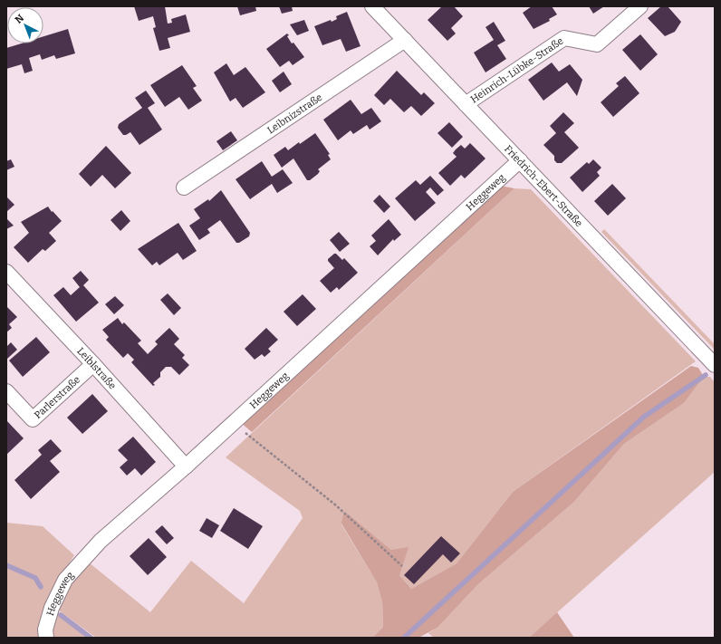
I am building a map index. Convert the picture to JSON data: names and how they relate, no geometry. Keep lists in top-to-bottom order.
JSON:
{
  "streets": {
    "street": [
      "Heinrich-Lübke-Straße",
      "Leibnizstraße",
      "Friedrich-Ebert-Straße",
      "Heggeweg",
      "Leiblstraße",
      "Parlerstraße"
    ]
  },
  "crossings": [
    ["Heinrich-Lübke-Straße", "Friedrich-Ebert-Straße"],
    ["Leibnizstraße", "Friedrich-Ebert-Straße"],
    ["Friedrich-Ebert-Straße", "Heggeweg"],
    ["Heggeweg", "Leiblstraße"],
    ["Leiblstraße", "Parlerstraße"]
  ],
  "north": "top left"
}
